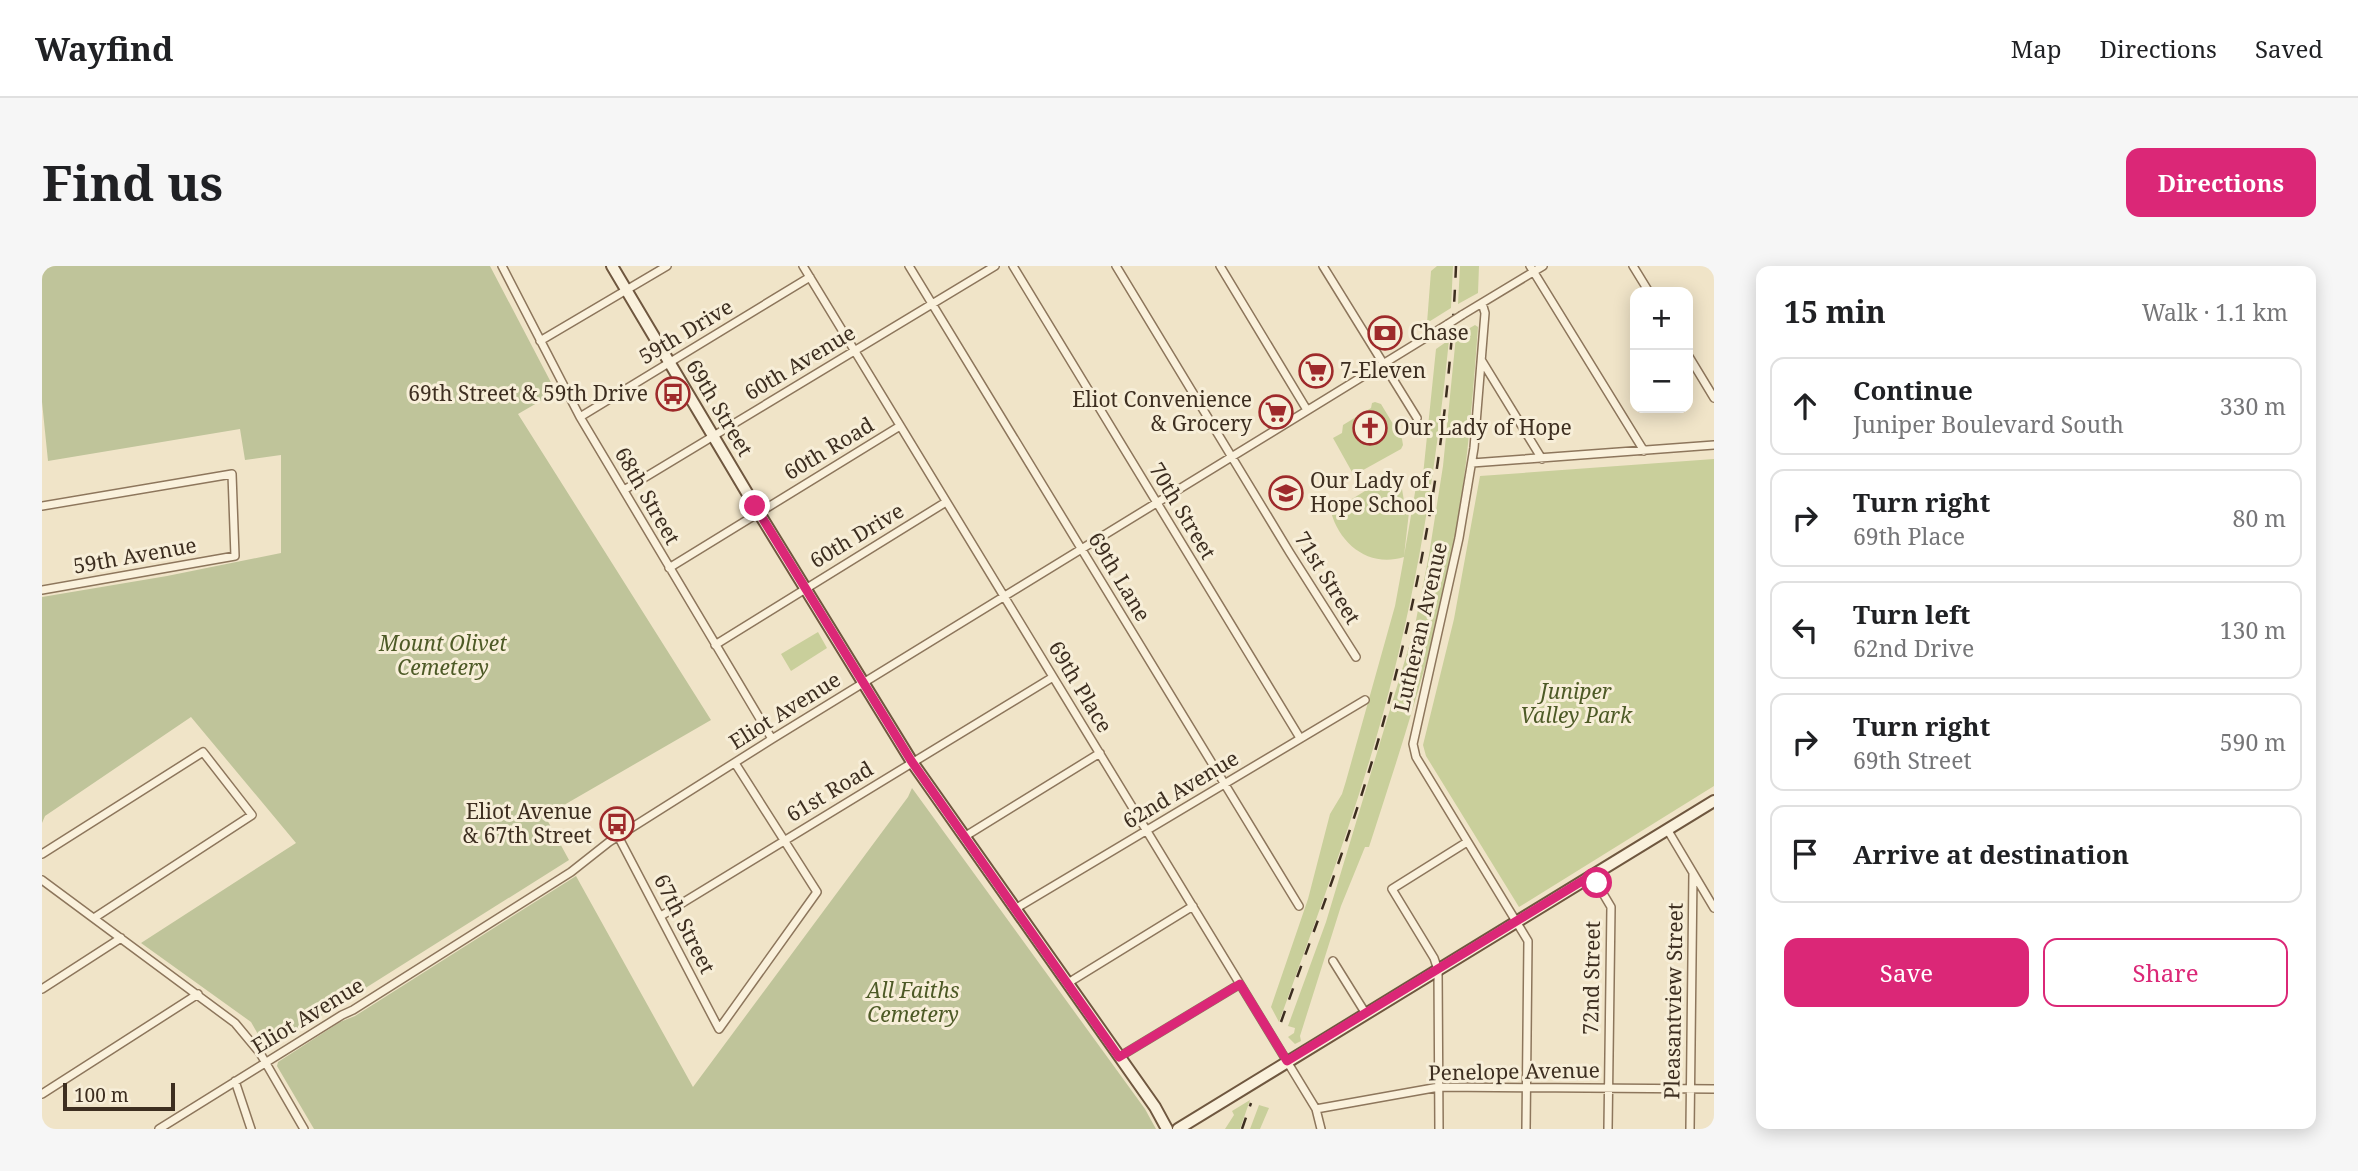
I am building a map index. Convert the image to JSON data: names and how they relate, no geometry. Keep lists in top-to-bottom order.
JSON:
{
  "streets": {
    "main road": ["69th Street"],
    "street": [
      "59th Drive",
      "60th Avenue",
      "60th Road",
      "68th Street",
      "70th Street",
      "60th Drive",
      "59th Avenue",
      "69th Lane",
      "71st Street",
      "Lutheran Avenue",
      "69th Place",
      "Eliot Avenue",
      "62nd Avenue",
      "61st Road",
      "67th Street",
      "72nd Street",
      "Pleasantview Street",
      "Penelope Avenue"
    ]
  },
  "crossings": [
    ["59th Drive", "69th Street"],
    ["59th Drive", "68th Street"],
    ["59th Drive", "69th Place"],
    ["60th Avenue", "69th Street"],
    ["60th Avenue", "68th Street"],
    ["60th Avenue", "69th Lane"],
    ["60th Avenue", "69th Place"],
    ["69th Street", "60th Road"],
    ["69th Street", "60th Drive"],
    ["69th Street", "Eliot Avenue"],
    ["69th Street", "62nd Avenue"],
    ["69th Street", "61st Road"],
    ["60th Road", "68th Street"],
    ["60th Road", "69th Place"],
    ["68th Street", "60th Drive"],
    ["68th Street", "Eliot Avenue"],
    ["70th Street", "Eliot Avenue"],
    ["70th Street", "62nd Avenue"],
    ["60th Drive", "69th Place"],
    ["69th Lane", "Eliot Avenue"],
    ["69th Lane", "62nd Avenue"],
    ["71st Street", "Eliot Avenue"],
    ["Lutheran Avenue", "Eliot Avenue"],
    ["69th Place", "Eliot Avenue"],
    ["69th Place", "62nd Avenue"],
    ["69th Place", "61st Road"],
    ["69th Place", "Penelope Avenue"],
    ["Eliot Avenue", "67th Street"],
    ["61st Road", "67th Street"],
    ["72nd Street", "Penelope Avenue"],
    ["Pleasantview Street", "Penelope Avenue"]
  ],
  "parks": ["Mount Olivet Cemetery", "Juniper Valley Park", "All Faiths Cemetery"],
  "places": {
    "bank": ["Chase"],
    "supermarket": ["7-Eleven", "Eliot Convenience & Grocery"],
    "bus stop": ["69th Street & 59th Drive", "Eliot Avenue & 67th Street"],
    "church": ["Our Lady of Hope"],
    "school or university": ["Our Lady of Hope School"]
  },
  "scale_bar": "100 m",
  "page": {
    "header": "Wayfind",
    "nav": ["Map", "Directions", "Saved"],
    "buttons": [
      "Directions",
      ["Save", "Share"]
    ],
    "title": "Find us",
    "heading": ["15 min", "Walk · 1.1 km"],
    "map_buttons": ["+", "−"],
    "list": [
      ["Continue", "Juniper Boulevard South", "330 m"],
      ["Turn right", "69th Place", "80 m"],
      ["Turn left", "62nd Drive", "130 m"],
      ["Turn right", "69th Street", "590 m"],
      "Arrive at destination"
    ],
    "scale": "100 m"
  }
}
